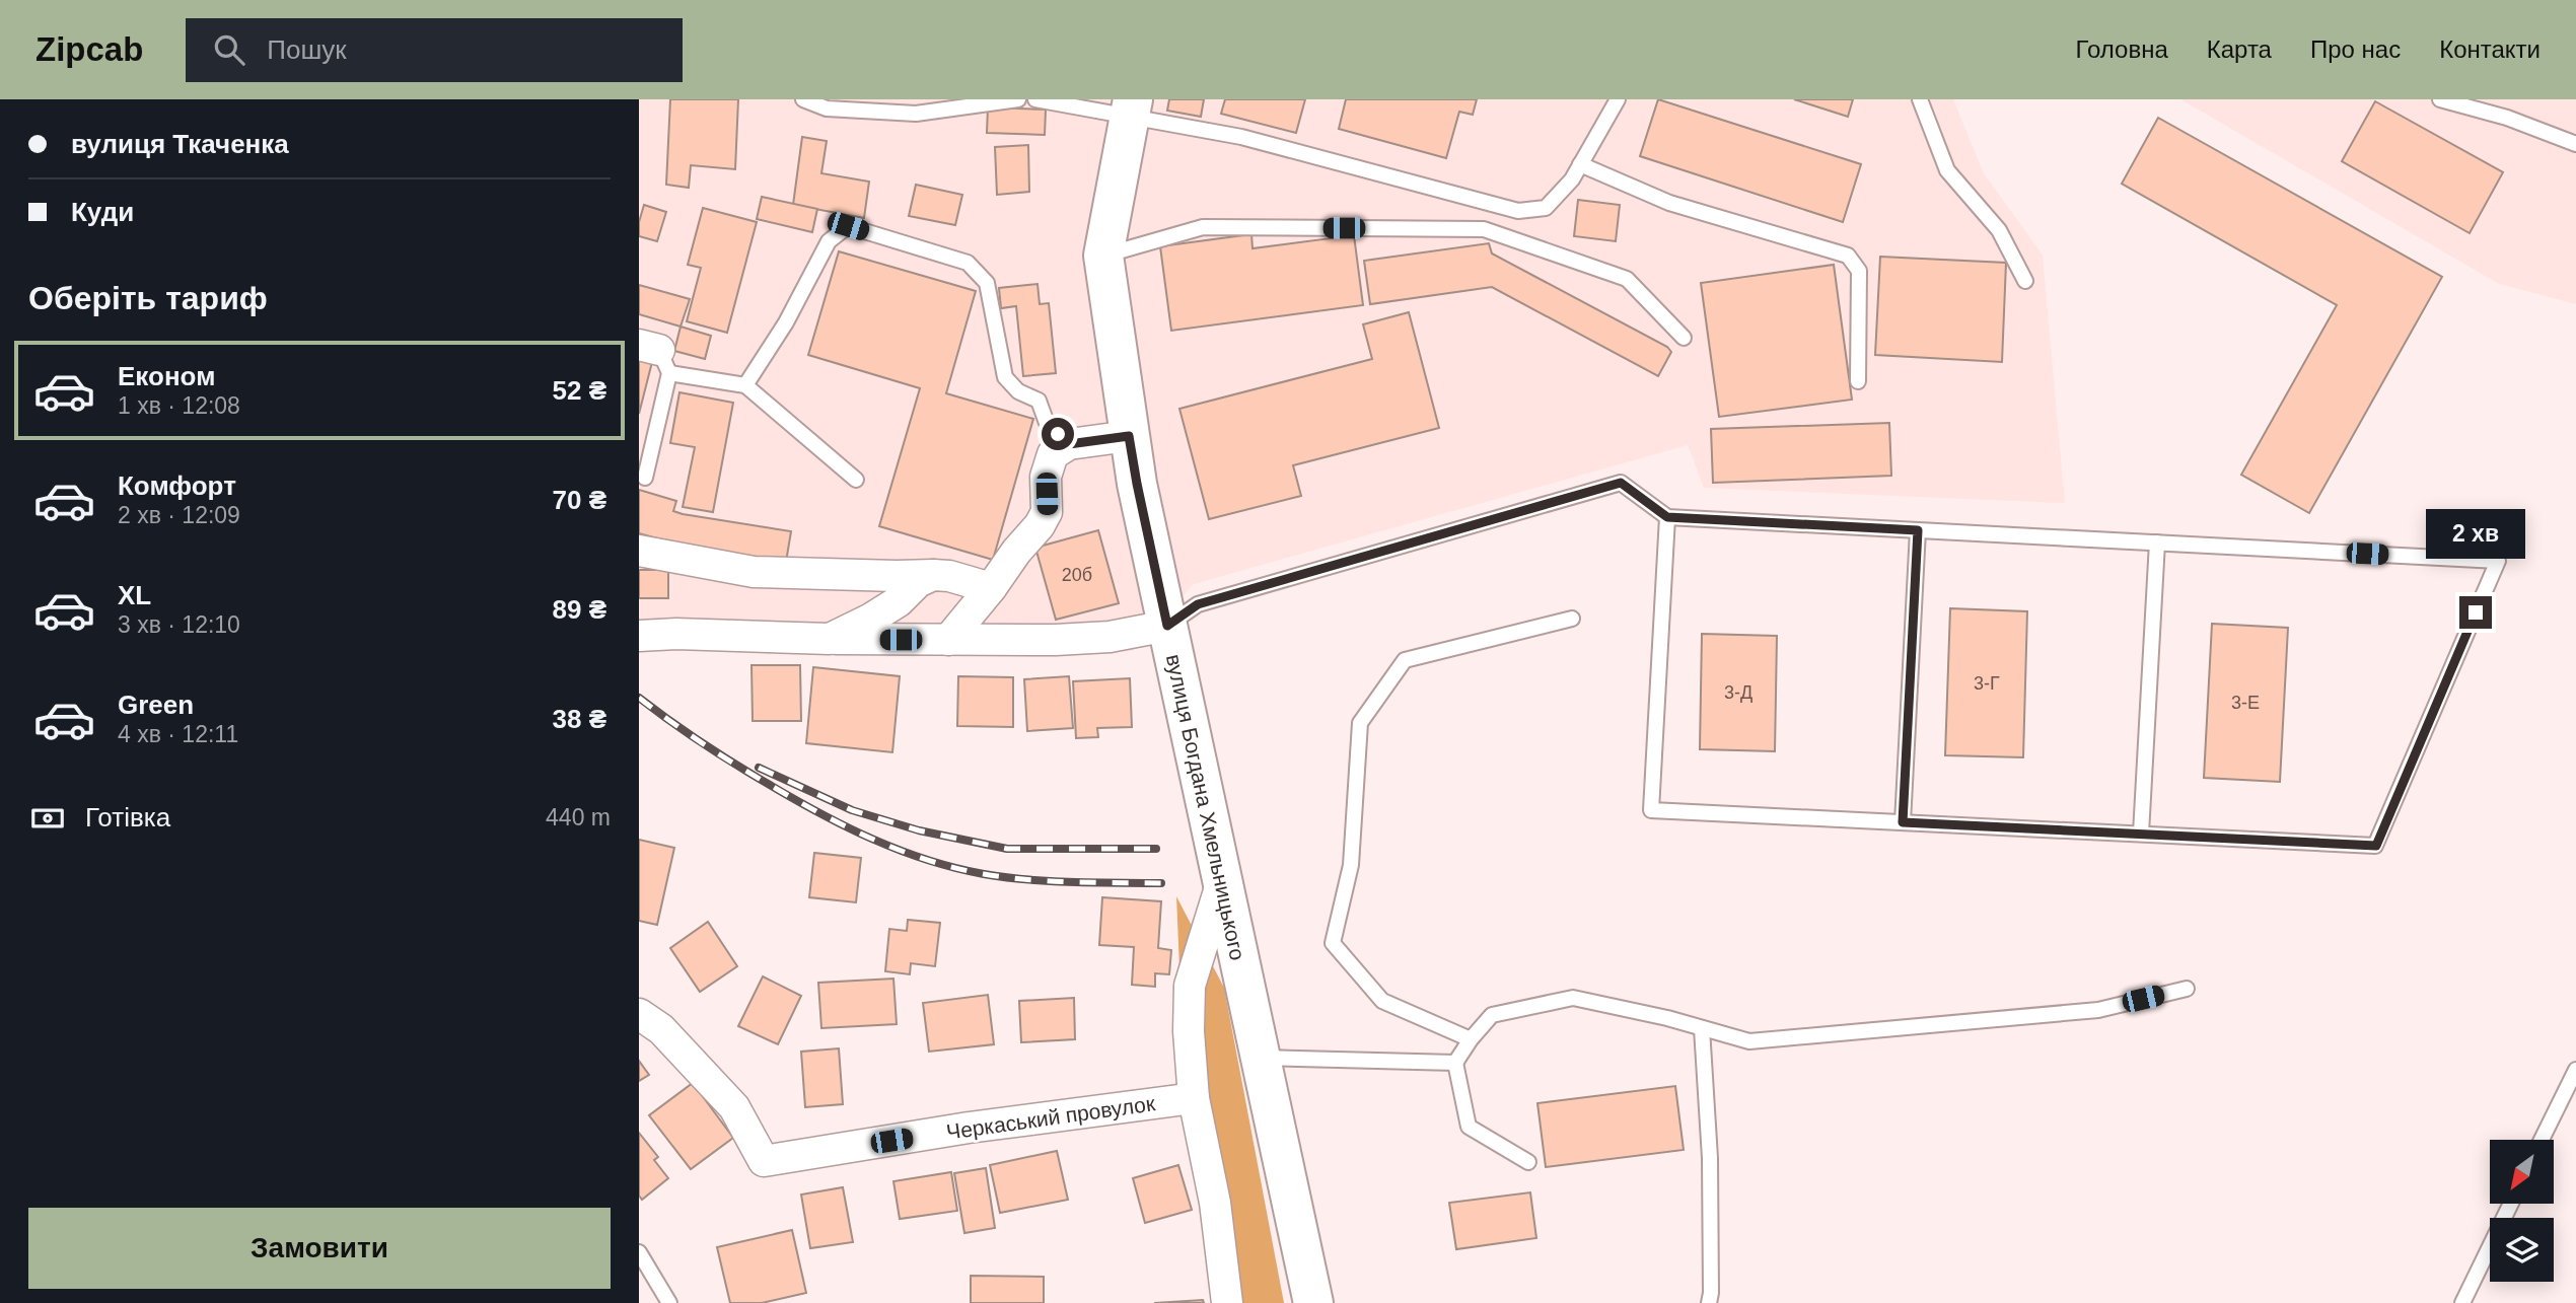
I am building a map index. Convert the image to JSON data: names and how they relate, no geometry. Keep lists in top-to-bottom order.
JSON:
{
  "streets": {
    "main road": ["вулиця Богдана Хмельницького"],
    "street": ["Черкаський провулок"]
  },
  "house_numbers": [
    "20б",
    "3-Г",
    "3-Д",
    "3-Е"
  ],
  "north": "bottom left",
  "page": {
    "header": "Zipcab",
    "search": "Пошук",
    "nav": [
      "Головна",
      "Карта",
      "Про нас",
      "Контакти"
    ],
    "banner": ["вулиця Ткаченка", "Куди"],
    "heading": "Оберіть тариф",
    "list": [
      {
        "name": "Економ",
        "note": "1 хв · 12:08",
        "value": "52 ₴"
      },
      {
        "name": "Комфорт",
        "note": "2 хв · 12:09",
        "value": "70 ₴"
      },
      {
        "name": "XL",
        "note": "3 хв · 12:10",
        "value": "89 ₴"
      },
      {
        "name": "Green",
        "note": "4 хв · 12:11",
        "value": "38 ₴"
      }
    ],
    "bubble": "2 хв",
    "pay": ["Готівка", "440 m"],
    "buttons": "Замовити"
  }
}
